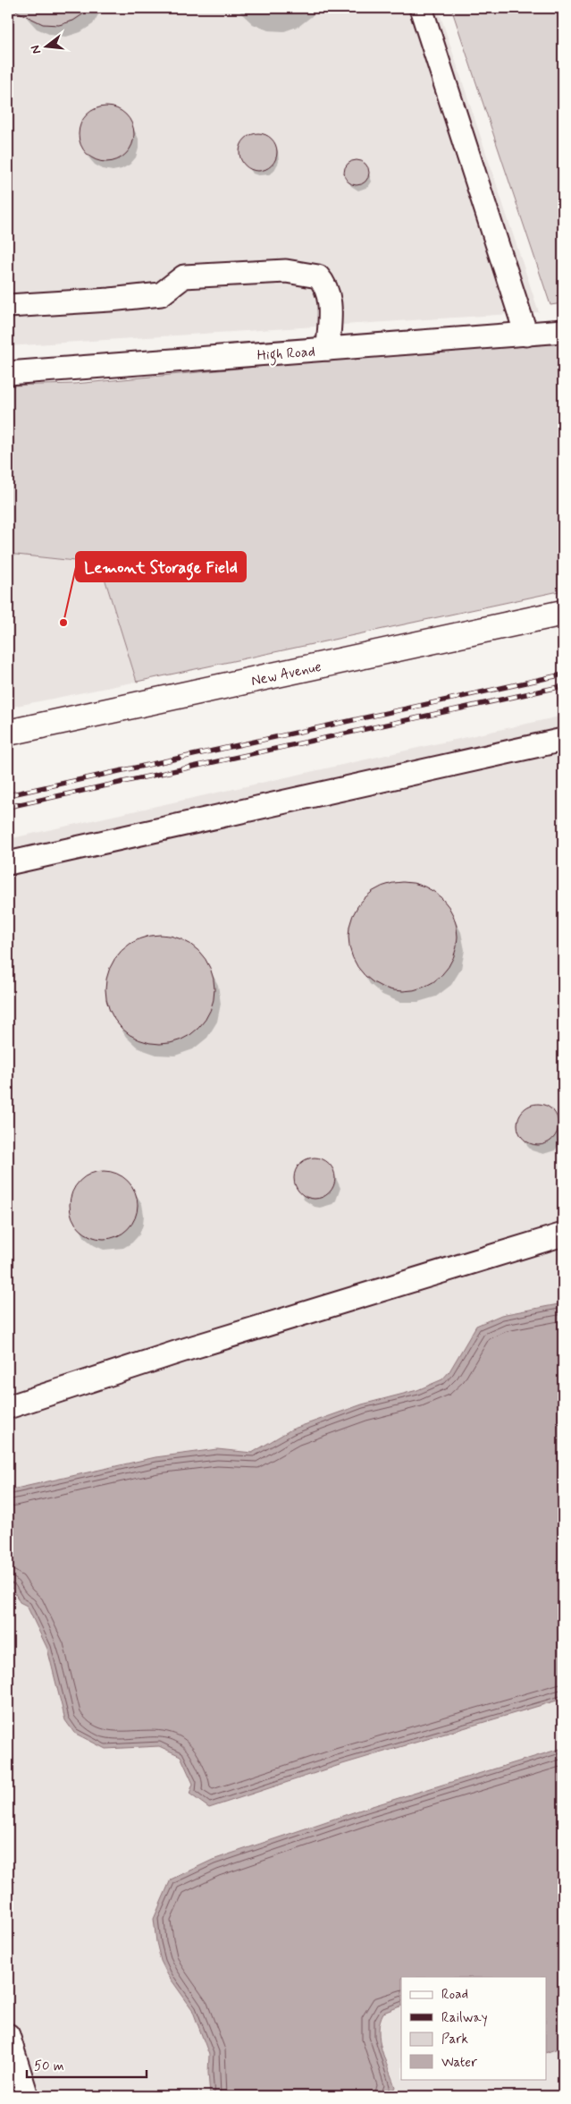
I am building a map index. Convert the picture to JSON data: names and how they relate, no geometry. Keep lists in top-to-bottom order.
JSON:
{
  "streets": {
    "main road": ["New Avenue"],
    "street": ["High Road"]
  },
  "places": ["Lemont Storage Field"],
  "legend": [
    "Road",
    "Railway",
    "Park",
    "Water"
  ],
  "scale_bar": "50 m",
  "north": "left"
}
